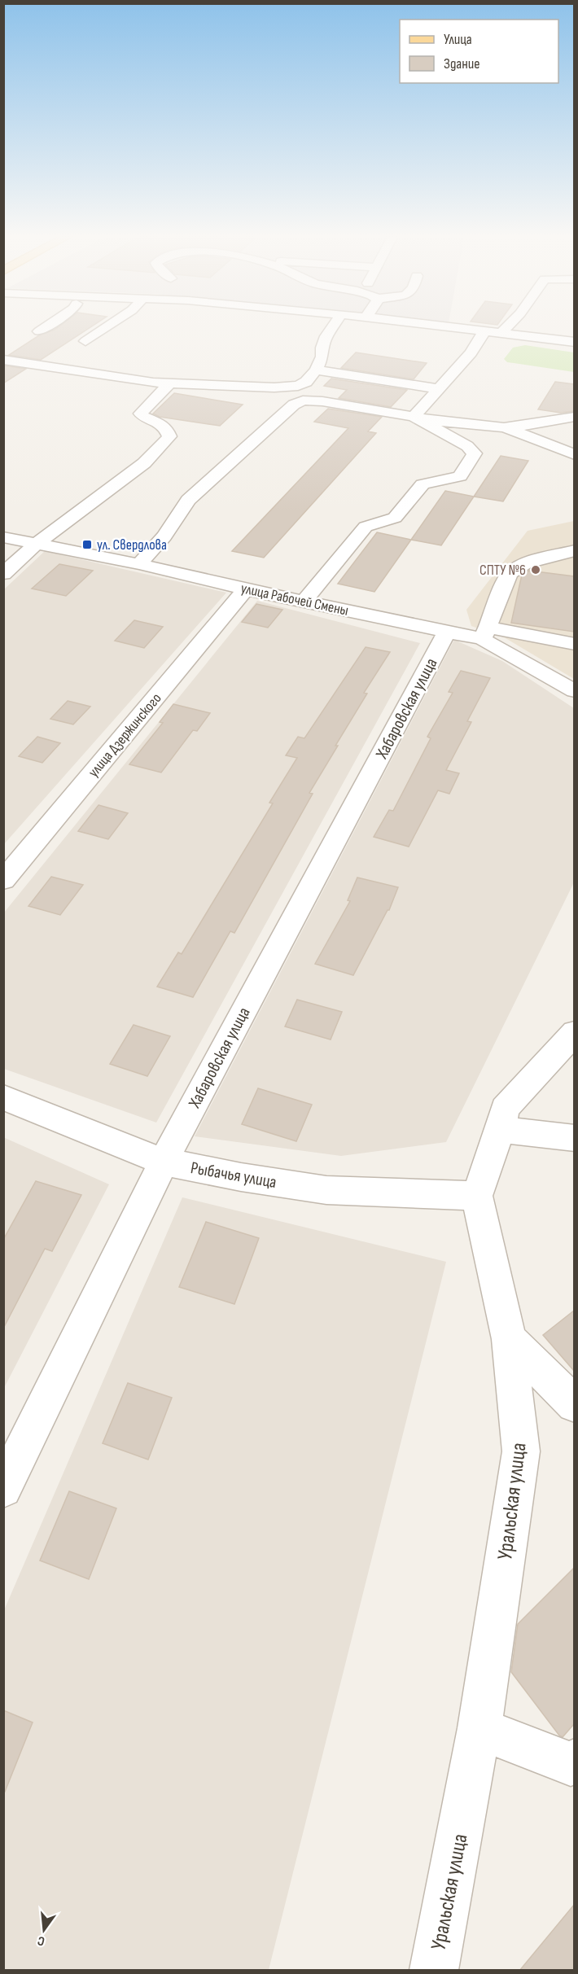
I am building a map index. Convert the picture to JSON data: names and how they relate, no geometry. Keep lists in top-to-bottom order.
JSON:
{
  "streets": {
    "street": [
      "улица Рабочей Смены",
      "Хабаровская улица",
      "улица Дзержинского",
      "Рыбачья улица",
      "Уральская улица"
    ]
  },
  "crossings": [
    ["улица Рабочей Смены", "Хабаровская улица"],
    ["улица Рабочей Смены", "улица Дзержинского"],
    ["Хабаровская улица", "Рыбачья улица"],
    ["Рыбачья улица", "Уральская улица"]
  ],
  "places": {
    "transit": ["ул. Свердлова"],
    "other": ["СПТУ №6"]
  },
  "legend": ["Улица", "Здание"],
  "north": "bottom"
}
